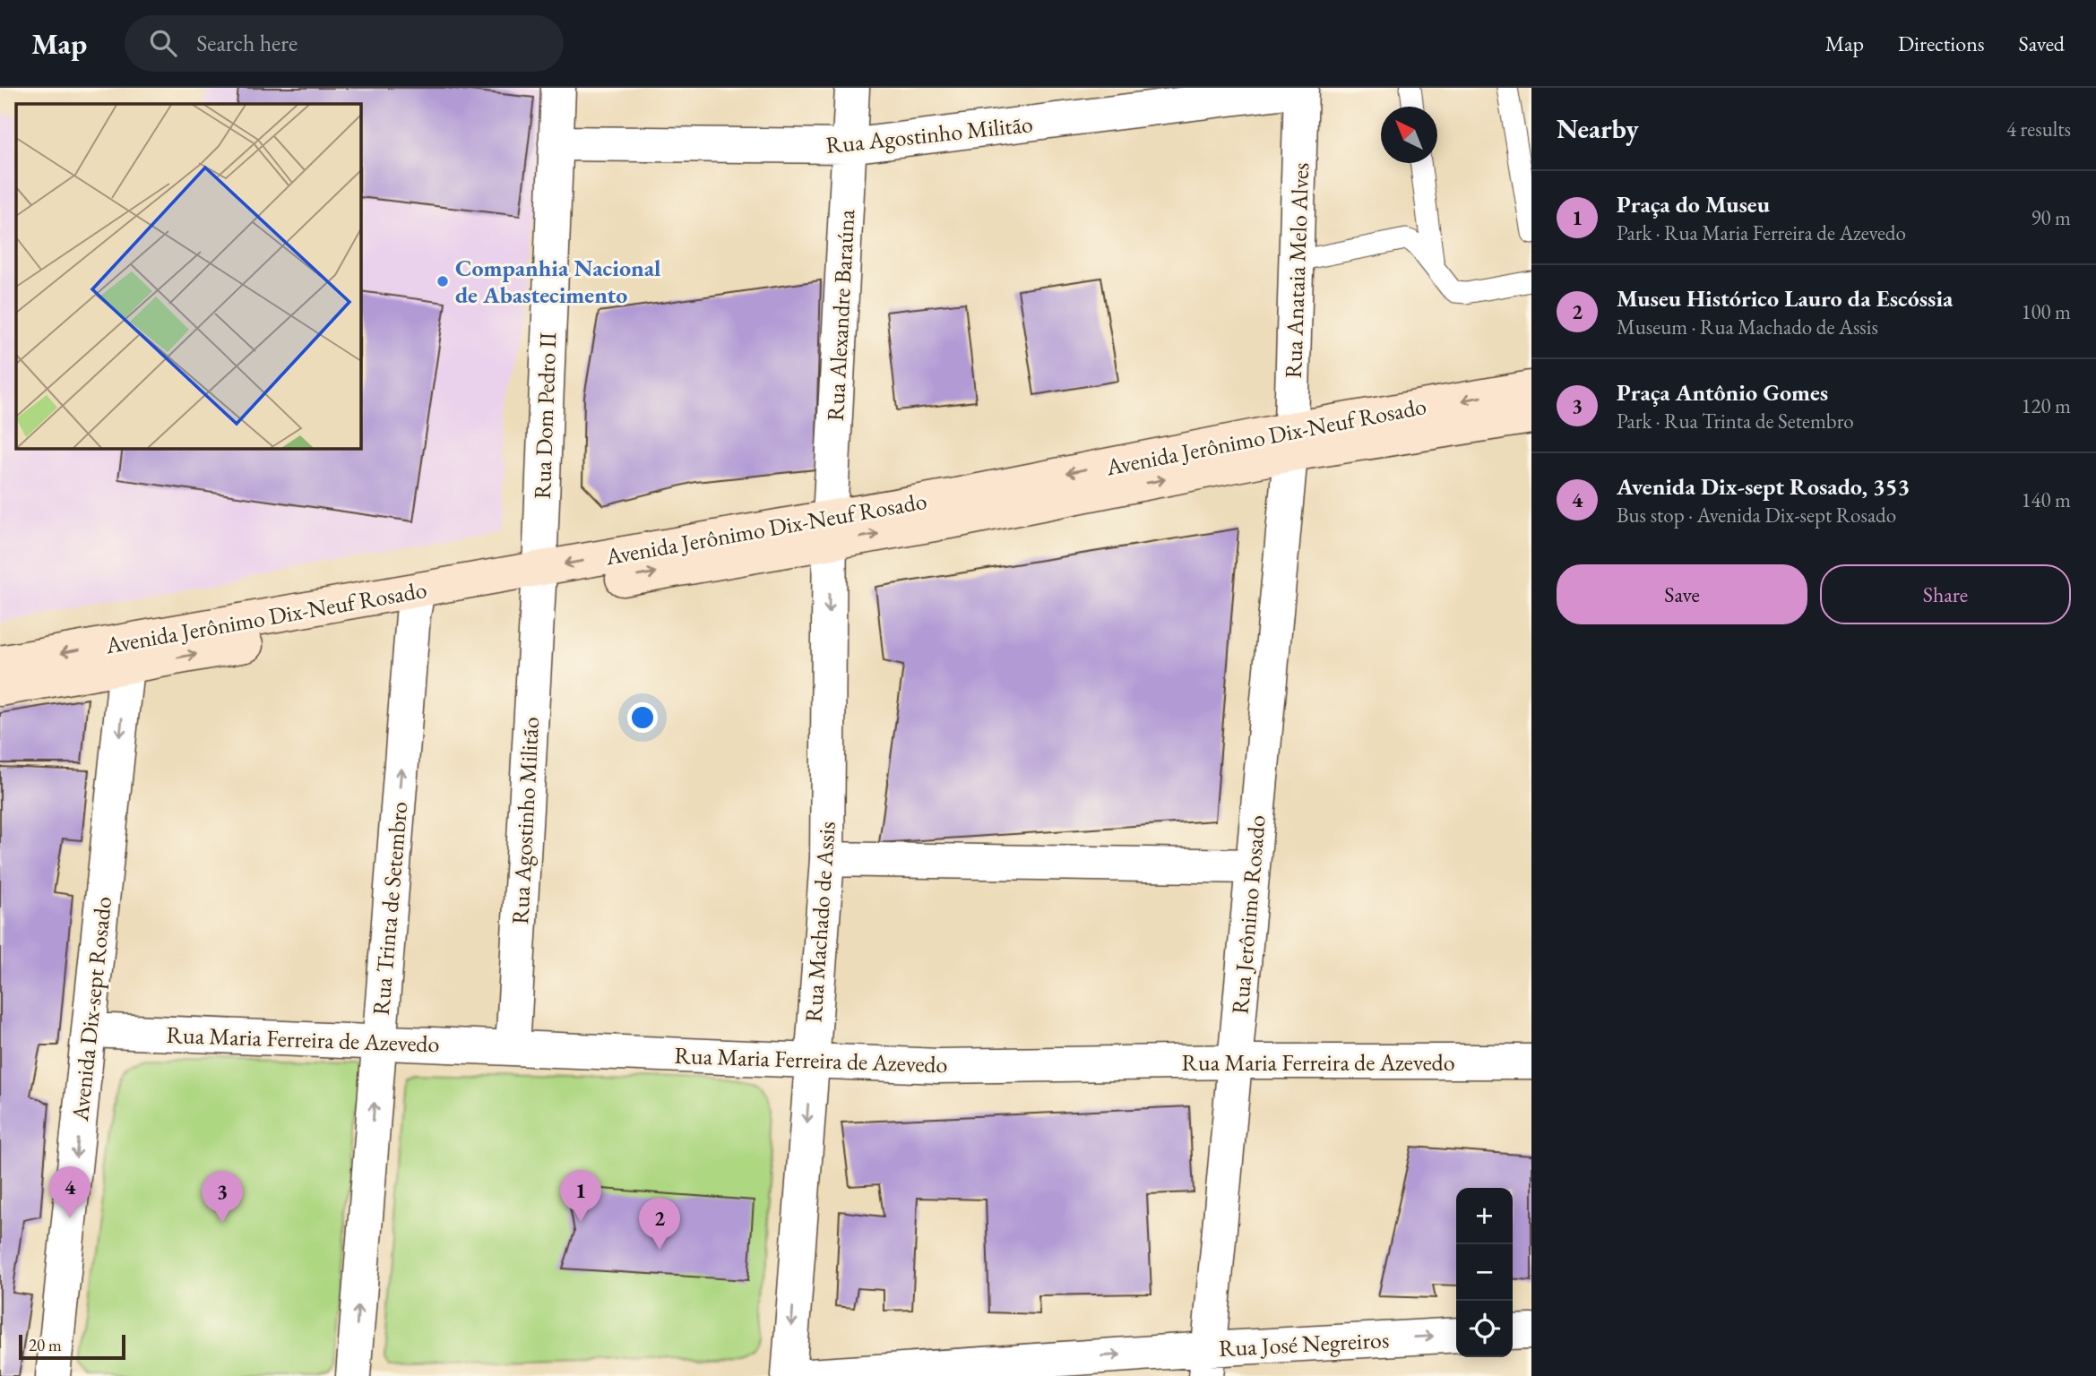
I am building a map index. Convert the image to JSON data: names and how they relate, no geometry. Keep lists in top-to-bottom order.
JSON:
{
  "streets": {
    "main road": ["Avenida Jerônimo Dix-Neuf Rosado"],
    "street": [
      "Rua Agostinho Militão",
      "Rua Anataia Melo Alves",
      "Rua Alexandre Baraúna",
      "Rua Dom Pedro II",
      "Rua Trinta de Setembro",
      "Rua Jerônimo Rosado",
      "Rua Machado de Assis",
      "Avenida Dix-sept Rosado",
      "Rua Maria Ferreira de Azevedo",
      "Rua José Negreiros"
    ]
  },
  "crossings": [
    ["Rua Agostinho Militão", "Rua Anataia Melo Alves"],
    ["Rua Agostinho Militão", "Rua Alexandre Baraúna"],
    ["Rua Agostinho Militão", "Rua Dom Pedro II"],
    ["Rua Agostinho Militão", "Avenida Jerônimo Dix-Neuf Rosado"],
    ["Rua Agostinho Militão", "Rua Maria Ferreira de Azevedo"],
    ["Rua Anataia Melo Alves", "Avenida Jerônimo Dix-Neuf Rosado"],
    ["Rua Anataia Melo Alves", "Rua Jerônimo Rosado"],
    ["Rua Alexandre Baraúna", "Avenida Jerônimo Dix-Neuf Rosado"],
    ["Rua Alexandre Baraúna", "Rua Machado de Assis"],
    ["Rua Dom Pedro II", "Avenida Jerônimo Dix-Neuf Rosado"],
    ["Avenida Jerônimo Dix-Neuf Rosado", "Rua Trinta de Setembro"],
    ["Avenida Jerônimo Dix-Neuf Rosado", "Rua Jerônimo Rosado"],
    ["Avenida Jerônimo Dix-Neuf Rosado", "Rua Machado de Assis"],
    ["Avenida Jerônimo Dix-Neuf Rosado", "Avenida Dix-sept Rosado"],
    ["Rua Trinta de Setembro", "Rua Maria Ferreira de Azevedo"],
    ["Rua Jerônimo Rosado", "Rua Maria Ferreira de Azevedo"],
    ["Rua Jerônimo Rosado", "Rua José Negreiros"],
    ["Rua Machado de Assis", "Rua Maria Ferreira de Azevedo"],
    ["Avenida Dix-sept Rosado", "Rua Maria Ferreira de Azevedo"]
  ],
  "one_way": [
    "Rua Trinta de Setembro",
    "Rua Machado de Assis",
    "Avenida Dix-sept Rosado",
    "Rua José Negreiros"
  ],
  "places": ["Companhia Nacional de Abastecimento"],
  "scale_bar": "20 m",
  "north": "top left",
  "page": {
    "header": "Map",
    "search": "Search here",
    "nav": ["Map", "Directions", "Saved"],
    "heading": ["Nearby", "4 results"],
    "list": [
      {
        "mark": "1",
        "name": "Praça do Museu",
        "note": "Park · Rua Maria Ferreira de Azevedo",
        "value": "90 m"
      },
      {
        "mark": "2",
        "name": "Museu Histórico Lauro da Escóssia",
        "note": "Museum · Rua Machado de Assis",
        "value": "100 m"
      },
      {
        "mark": "3",
        "name": "Praça Antônio Gomes",
        "note": "Park · Rua Trinta de Setembro",
        "value": "120 m"
      },
      {
        "mark": "4",
        "name": "Avenida Dix-sept Rosado, 353",
        "note": "Bus stop · Avenida Dix-sept Rosado",
        "value": "140 m"
      }
    ],
    "buttons": ["Save", "Share"],
    "pins": [
      "4",
      "1",
      "3",
      "2"
    ],
    "map_buttons": ["+", "−"],
    "scale": "20 m"
  }
}
